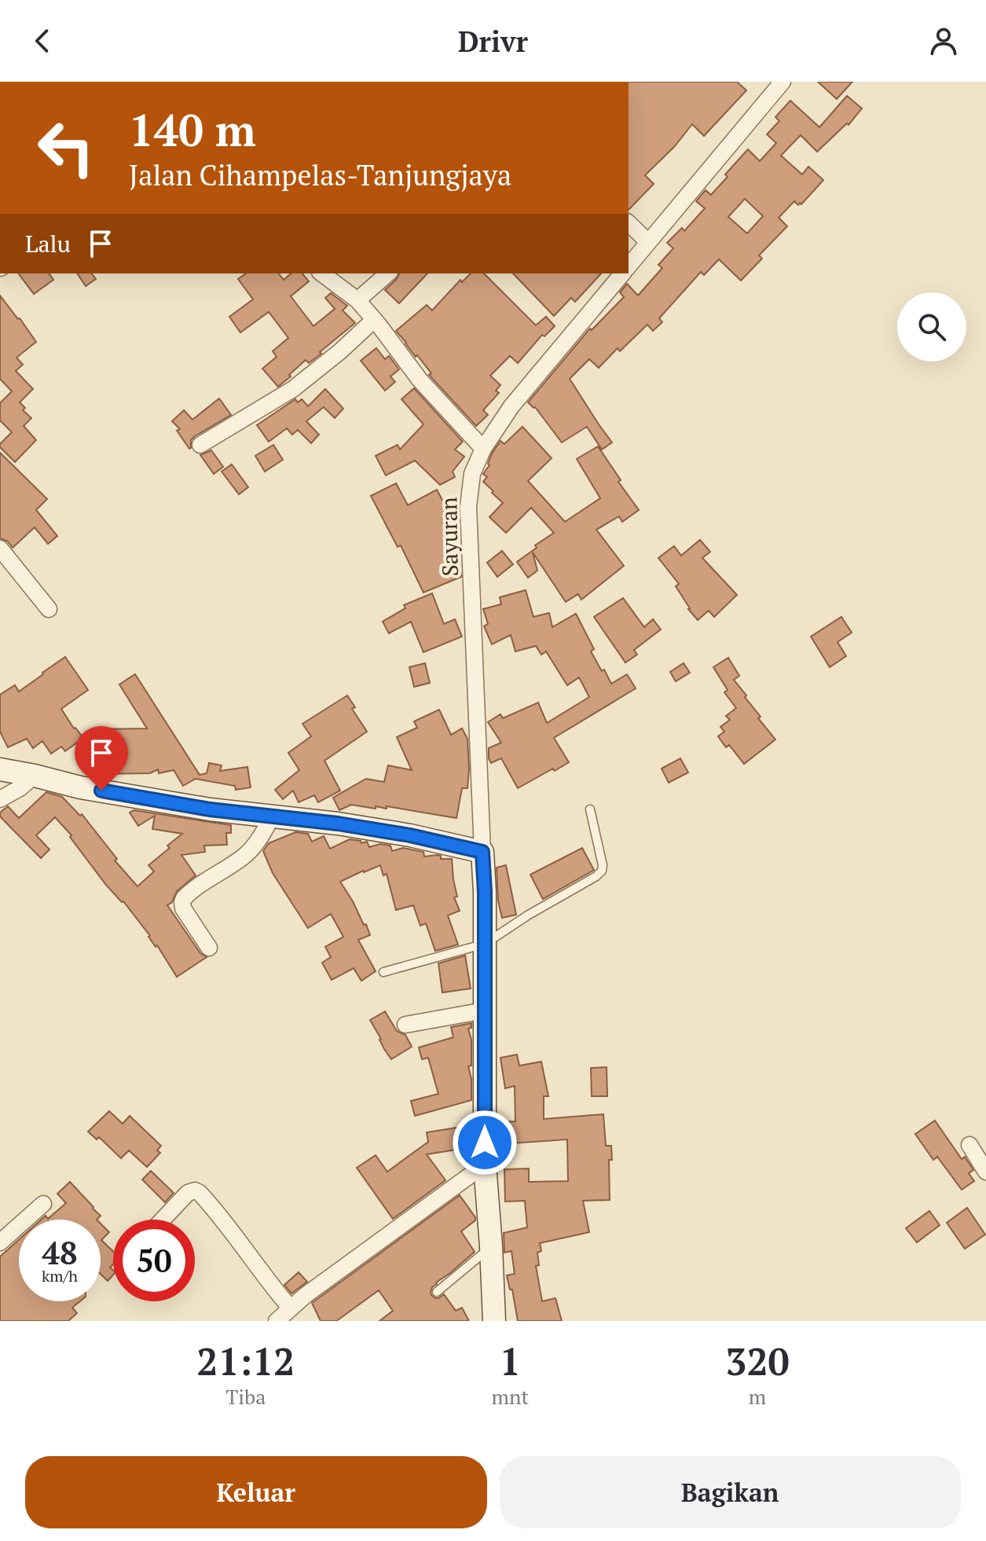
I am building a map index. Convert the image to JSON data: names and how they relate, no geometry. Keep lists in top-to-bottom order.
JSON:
{
  "streets": {
    "street": ["Sayuran"]
  },
  "page": {
    "header": "Drivr",
    "turn": ["140 m", "Jalan Cihampelas-Tanjungjaya"],
    "then": "Lalu",
    "speed": "48 km/h",
    "limit": "50",
    "eta": [
      "21:12",
      "Tiba",
      "1",
      "mnt",
      "320",
      "m"
    ],
    "buttons": ["Keluar", "Bagikan"]
  }
}
